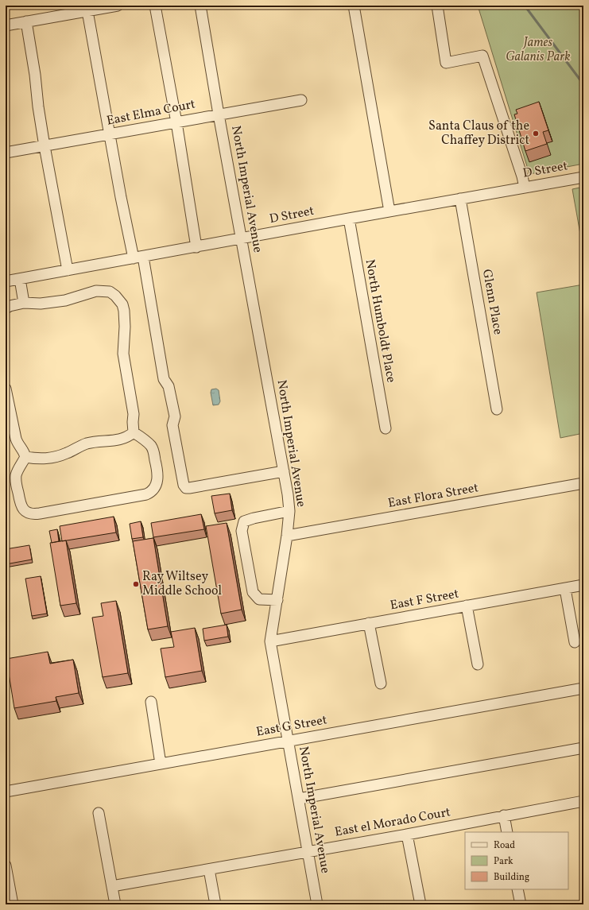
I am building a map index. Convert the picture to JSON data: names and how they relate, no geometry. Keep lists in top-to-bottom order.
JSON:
{
  "streets": {
    "street": [
      "East Elma Court",
      "D Street",
      "North Imperial Avenue",
      "Glenn Place",
      "North Humboldt Place",
      "East Flora Street",
      "East F Street",
      "East G Street",
      "East el Morado Court"
    ]
  },
  "crossings": [
    ["East Elma Court", "North Imperial Avenue"],
    ["D Street", "North Imperial Avenue"],
    ["D Street", "Glenn Place"],
    ["D Street", "North Humboldt Place"],
    ["North Imperial Avenue", "East Flora Street"],
    ["North Imperial Avenue", "East F Street"],
    ["North Imperial Avenue", "East G Street"],
    ["North Imperial Avenue", "East el Morado Court"]
  ],
  "parks": ["James Galanis Park"],
  "places": ["Santa Claus of the Chaffey District", "Ray Wiltsey Middle School"],
  "legend": ["Road", "Park", "Building"]
}
